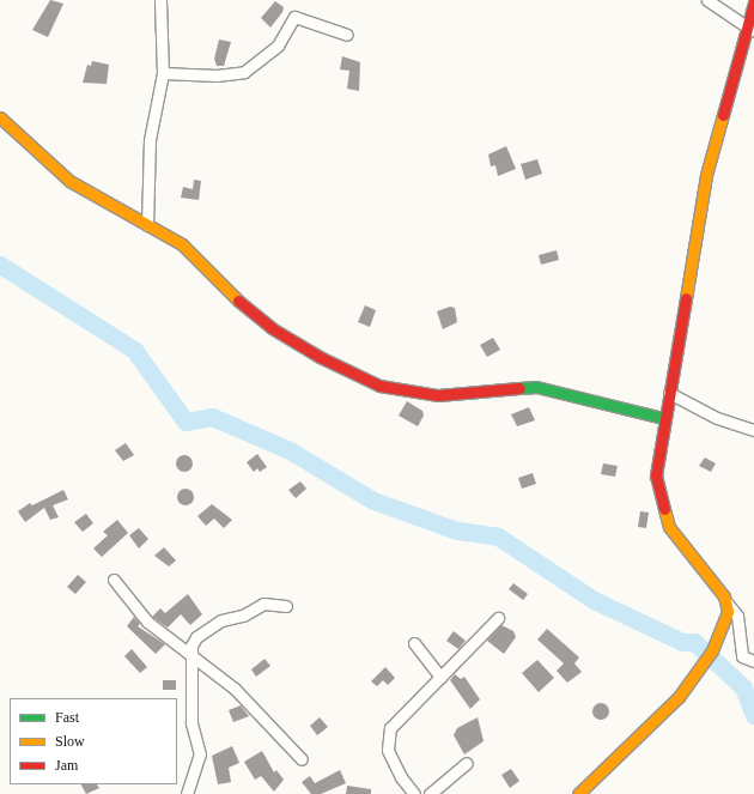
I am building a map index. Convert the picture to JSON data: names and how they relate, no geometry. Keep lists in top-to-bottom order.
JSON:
{
  "legend": ["Fast", "Slow", "Jam"]
}
